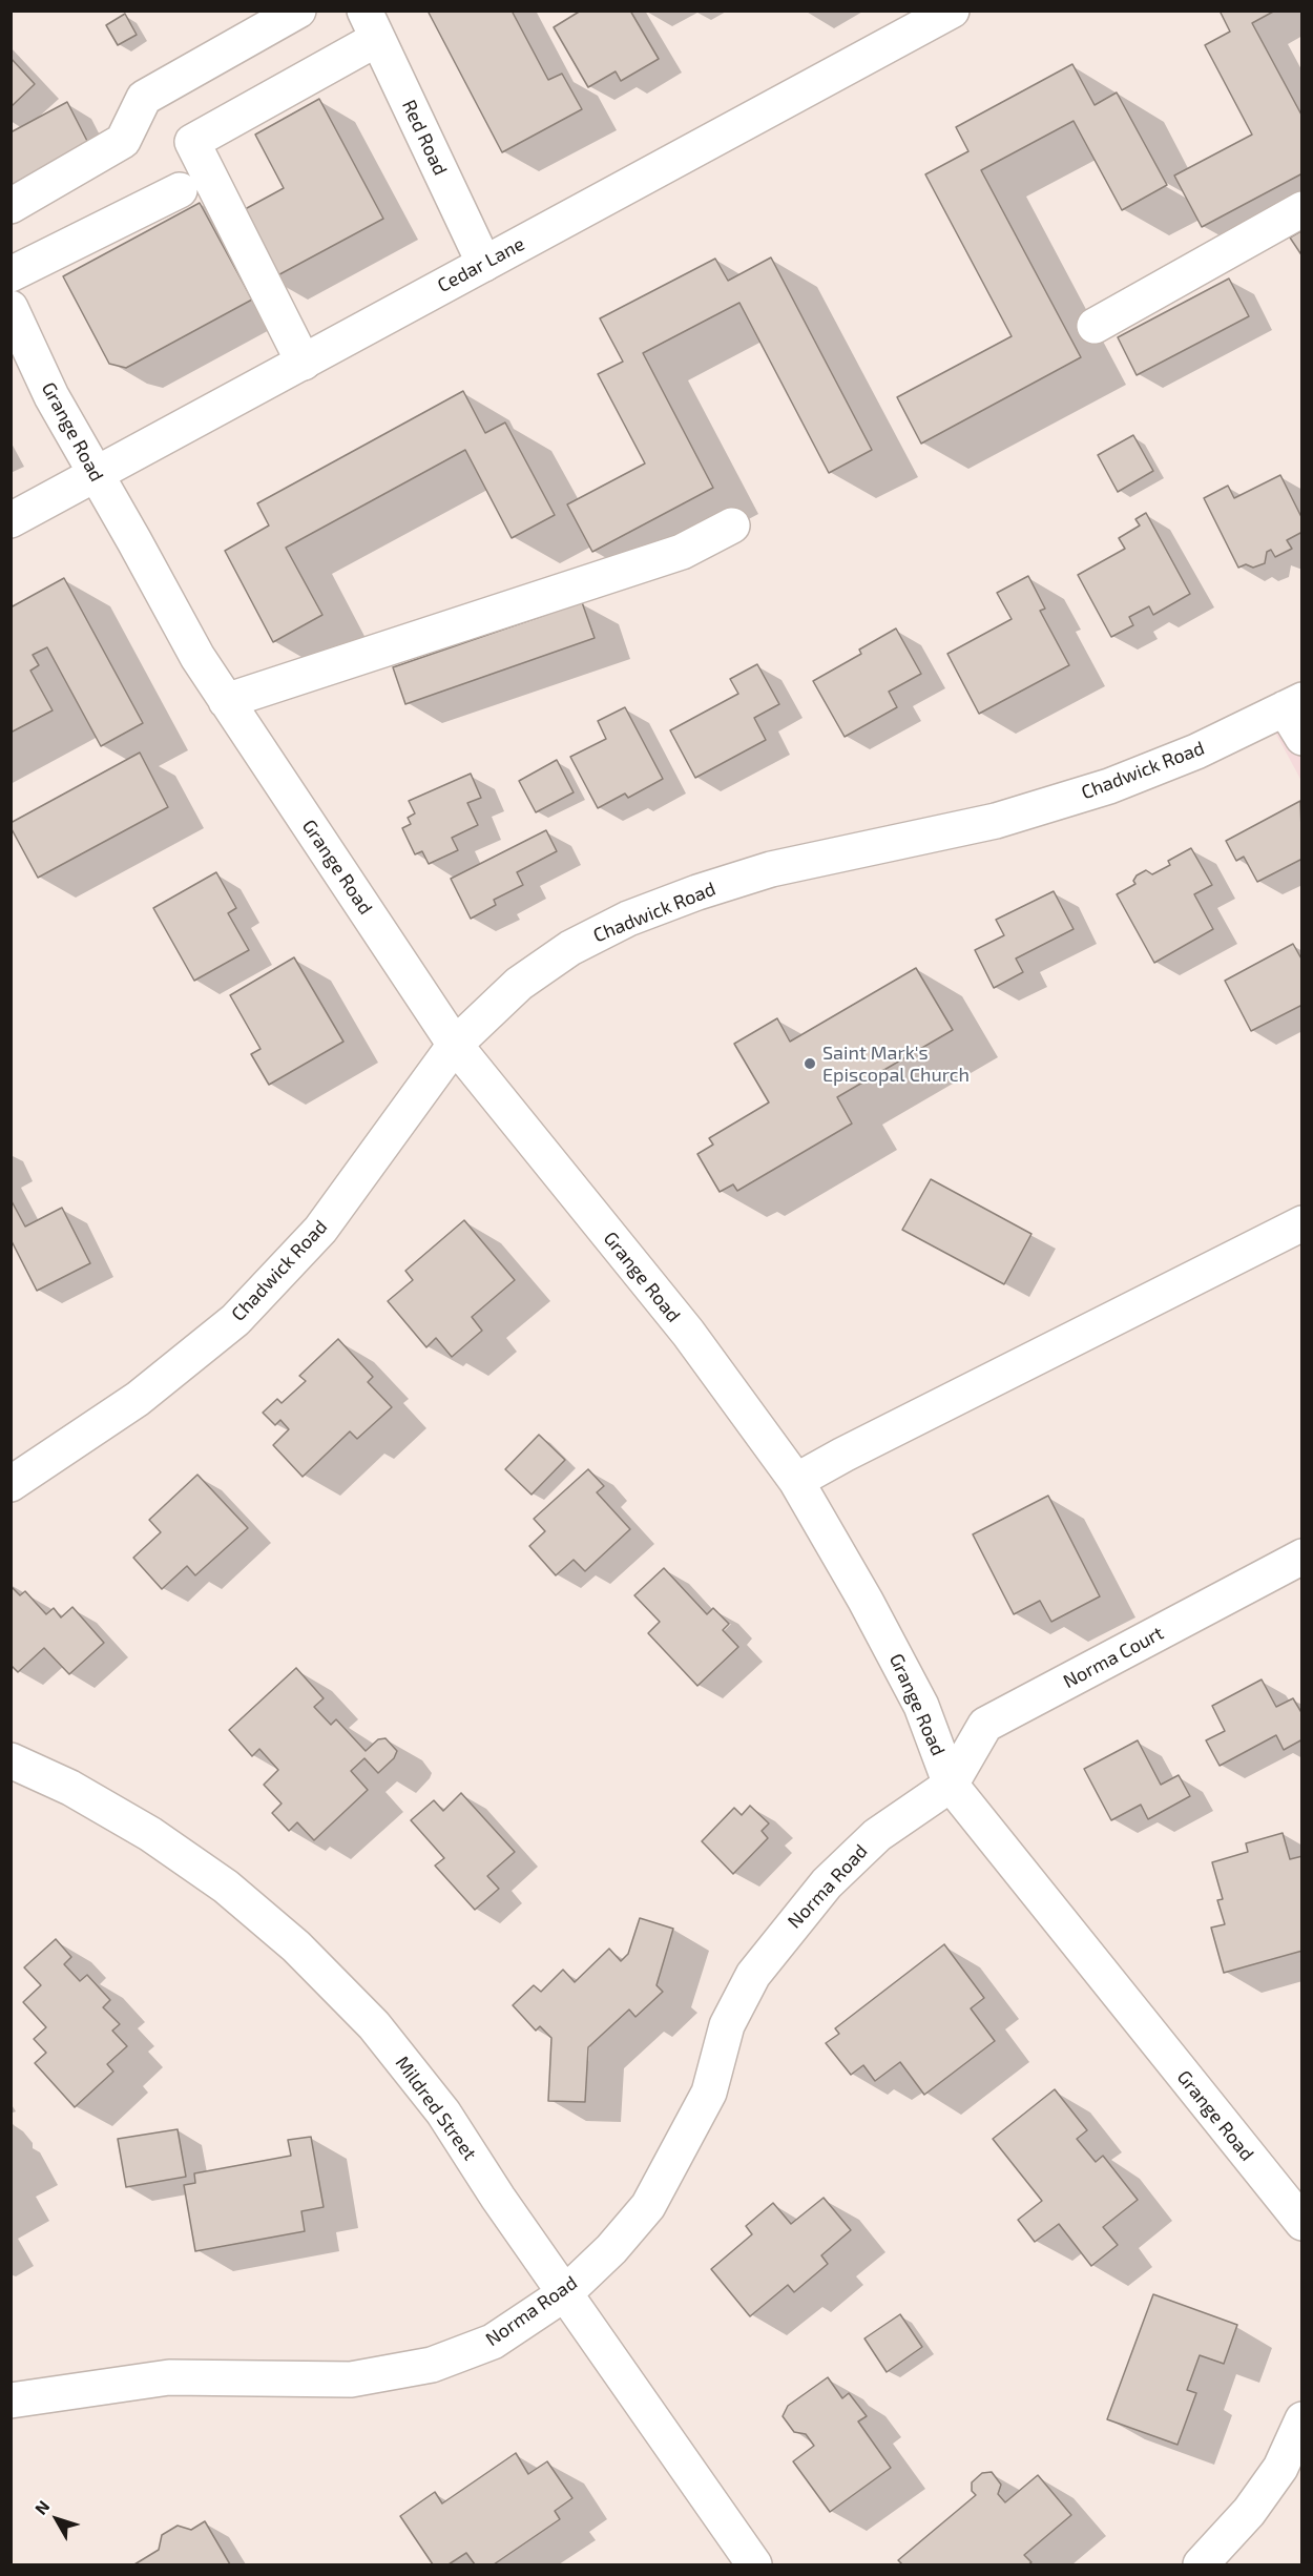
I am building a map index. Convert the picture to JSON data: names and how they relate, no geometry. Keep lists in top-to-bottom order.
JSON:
{
  "streets": {
    "street": [
      "Red Road",
      "Cedar Lane",
      "Grange Road",
      "Chadwick Road",
      "Norma Court",
      "Norma Road",
      "Mildred Street"
    ]
  },
  "crossings": [
    ["Red Road", "Cedar Lane"],
    ["Cedar Lane", "Grange Road"],
    ["Grange Road", "Chadwick Road"],
    ["Grange Road", "Norma Court"],
    ["Grange Road", "Norma Road"],
    ["Norma Court", "Norma Road"],
    ["Norma Road", "Mildred Street"]
  ],
  "places": ["Saint Mark's Episcopal Church"],
  "north": "top left"
}
